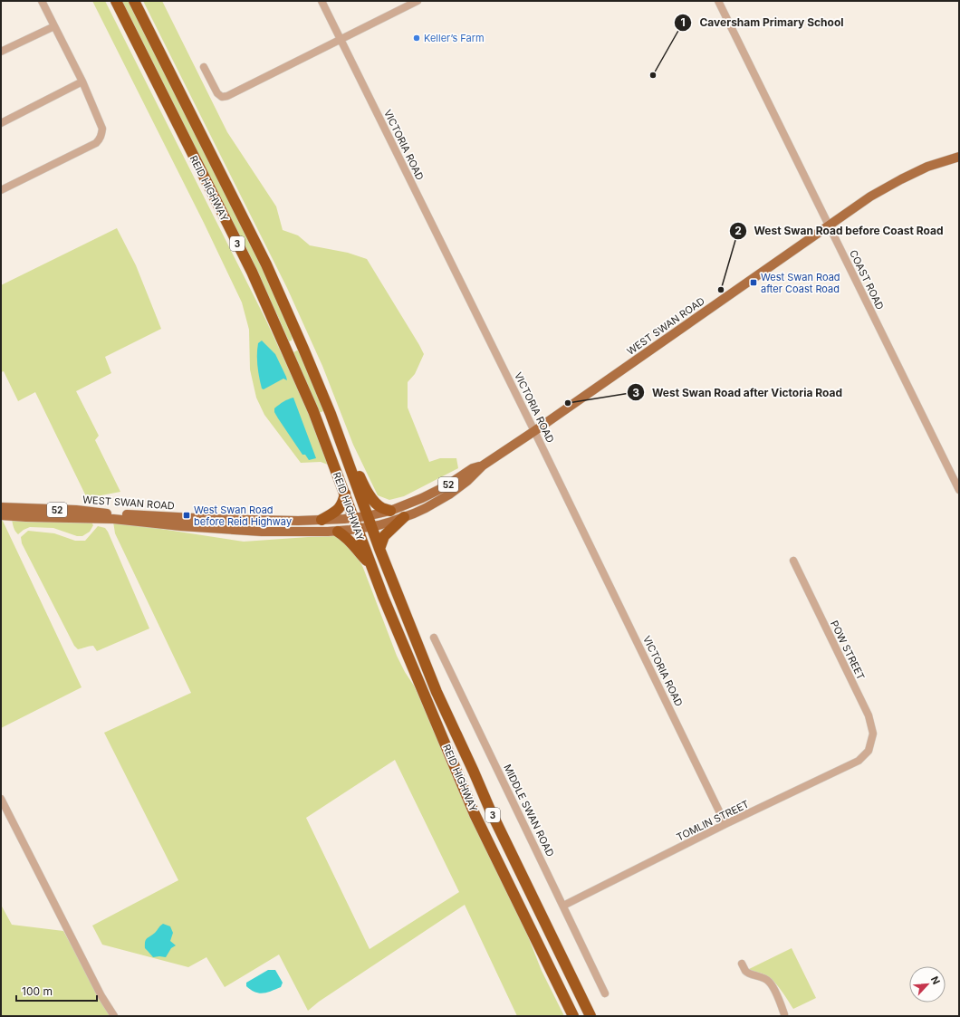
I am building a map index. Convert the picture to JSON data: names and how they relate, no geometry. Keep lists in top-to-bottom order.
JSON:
{
  "streets": {
    "highway": ["REID HIGHWAY", "3"],
    "main road": ["WEST SWAN ROAD", "52"],
    "street": [
      "VICTORIA ROAD",
      "COAST ROAD",
      "POW STREET",
      "MIDDLE SWAN ROAD",
      "TOMLIN STREET"
    ]
  },
  "crossings": [
    ["VICTORIA ROAD", "WEST SWAN ROAD"],
    ["VICTORIA ROAD", "TOMLIN STREET"],
    ["REID HIGHWAY", "WEST SWAN ROAD"],
    ["COAST ROAD", "WEST SWAN ROAD"],
    ["POW STREET", "TOMLIN STREET"],
    ["MIDDLE SWAN ROAD", "TOMLIN STREET"]
  ],
  "places": {
    "other": [
      "Keller’s Farm",
      "Caversham Primary School",
      "West Swan Road before Coast Road",
      "West Swan Road after Victoria Road"
    ],
    "transit": ["West Swan Road after Coast Road", "West Swan Road before Reid Highway"]
  },
  "scale_bar": "100 m",
  "north": "top right"
}
